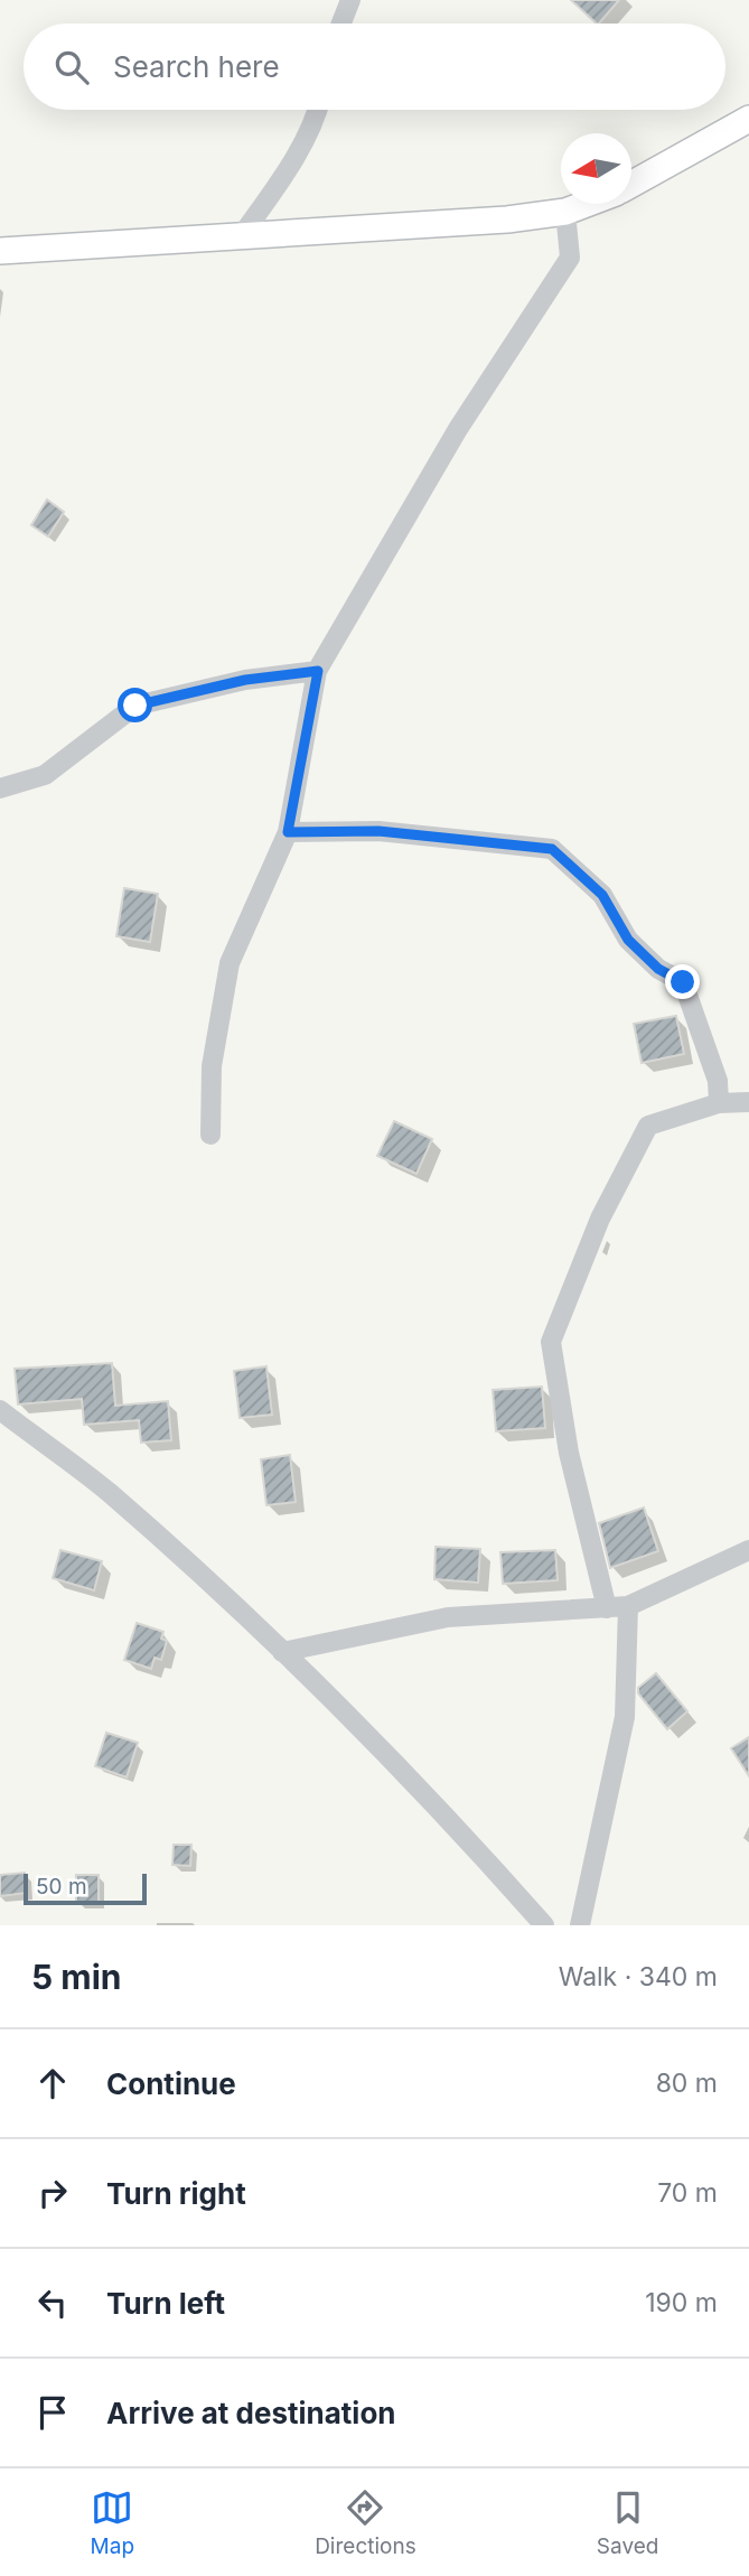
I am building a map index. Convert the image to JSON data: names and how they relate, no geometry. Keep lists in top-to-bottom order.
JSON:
{
  "scale_bar": "50 m",
  "north": "left",
  "page": {
    "search": "Search here",
    "scale": "50 m",
    "heading": ["5 min", "Walk · 340 m"],
    "list": [
      ["Continue", "80 m"],
      ["Turn right", "70 m"],
      ["Turn left", "190 m"],
      "Arrive at destination"
    ],
    "nav": ["Map", "Directions", "Saved"]
  }
}
